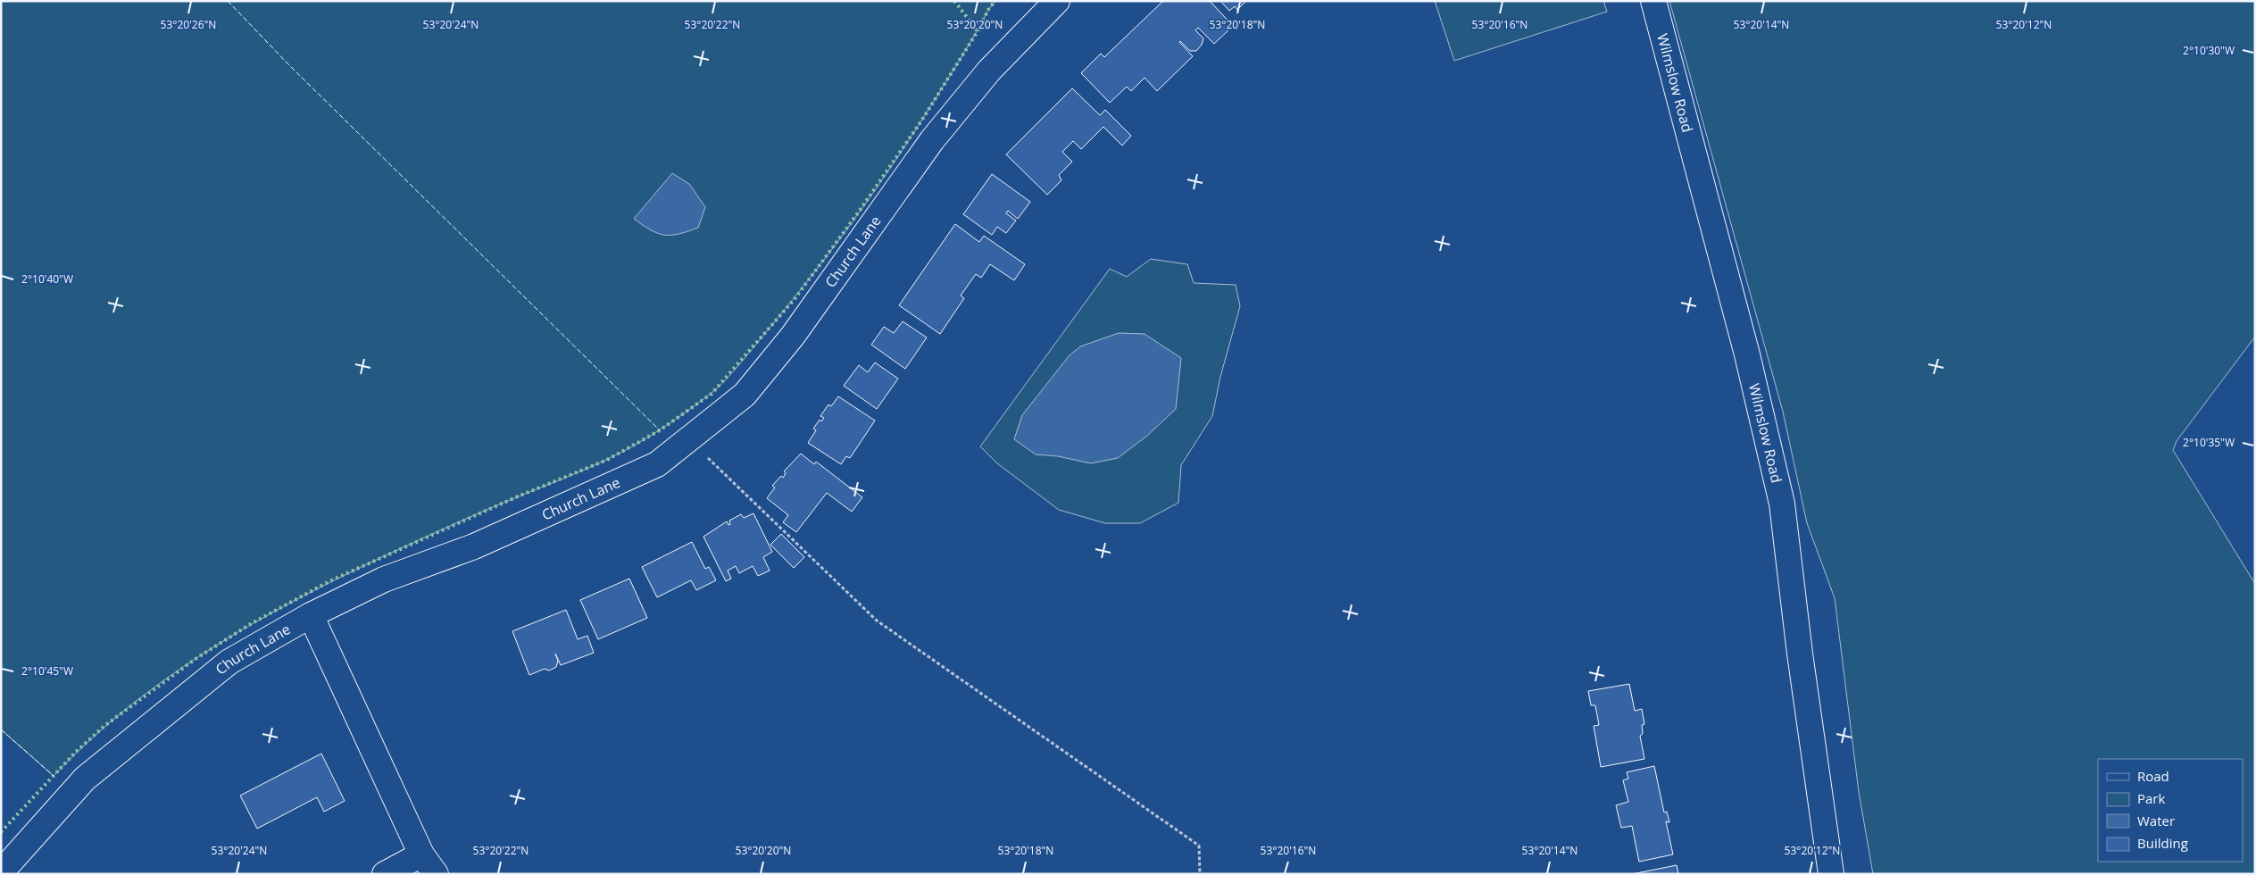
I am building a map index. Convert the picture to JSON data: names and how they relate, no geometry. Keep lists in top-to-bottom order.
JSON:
{
  "streets": {
    "street": ["Wilmslow Road", "Church Lane"]
  },
  "legend": [
    "Road",
    "Park",
    "Water",
    "Building"
  ],
  "coordinates": [
    "53°20'26\"N",
    "53°20'24\"N",
    "53°20'22\"N",
    "53°20'20\"N",
    "53°20'18\"N",
    "53°20'16\"N",
    "53°20'14\"N",
    "53°20'12\"N",
    "2°10'30\"W",
    "2°10'40\"W",
    "2°10'35\"W",
    "2°10'45\"W"
  ]
}
